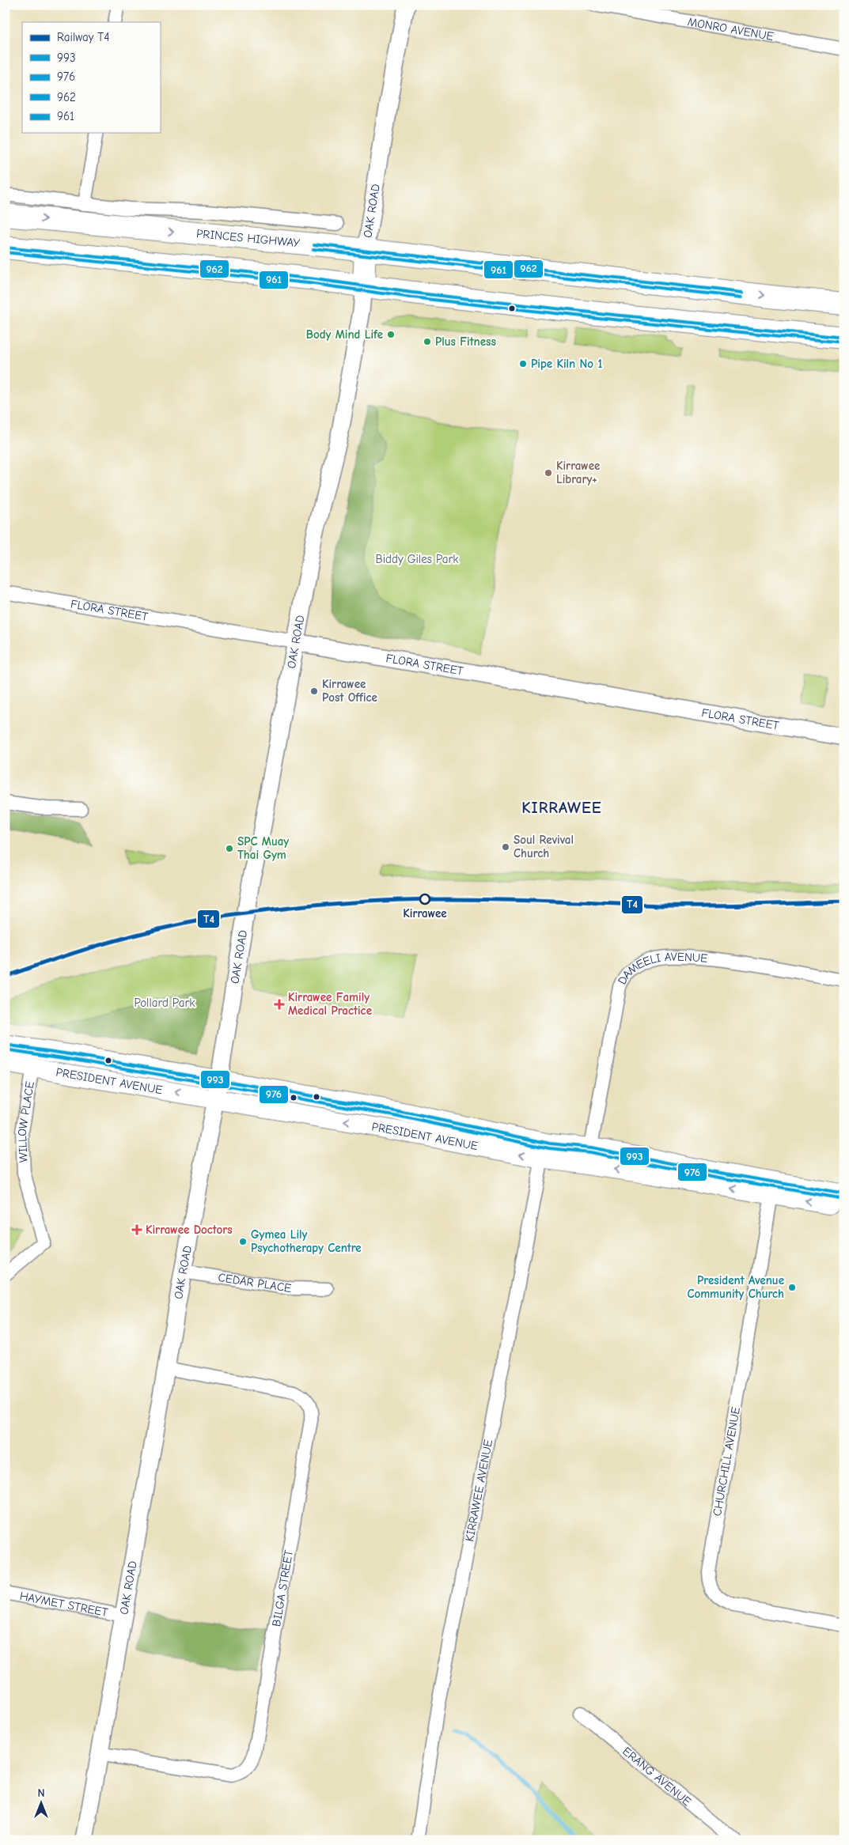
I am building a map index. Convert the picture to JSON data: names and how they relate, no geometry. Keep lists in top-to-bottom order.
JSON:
{
  "streets": {
    "highway": ["OAK ROAD", "PRINCES HIGHWAY"],
    "main road": ["PRESIDENT AVENUE"],
    "street": [
      "MONRO AVENUE",
      "FLORA STREET",
      "DAMEELI AVENUE",
      "WILLOW PLACE",
      "CEDAR PLACE",
      "CHURCHILL AVENUE",
      "KIRRAWEE AVENUE",
      "BILGA STREET",
      "HAYMET STREET",
      "ERANG AVENUE"
    ]
  },
  "crossings": [
    ["OAK ROAD", "PRINCES HIGHWAY"],
    ["OAK ROAD", "FLORA STREET"],
    ["OAK ROAD", "PRESIDENT AVENUE"],
    ["OAK ROAD", "CEDAR PLACE"],
    ["OAK ROAD", "BILGA STREET"],
    ["OAK ROAD", "HAYMET STREET"],
    ["DAMEELI AVENUE", "PRESIDENT AVENUE"],
    ["PRESIDENT AVENUE", "WILLOW PLACE"],
    ["PRESIDENT AVENUE", "CHURCHILL AVENUE"],
    ["PRESIDENT AVENUE", "KIRRAWEE AVENUE"]
  ],
  "districts": ["KIRRAWEE"],
  "parks": ["Biddy Giles Park", "Pollard Park"],
  "places": {
    "other": [
      "Body Mind Life",
      "Plus Fitness",
      "Pipe Kiln No 1",
      "Kirrawee Library+",
      "Kirrawee Post Office",
      "Soul Revival Church",
      "SPC Muay Thai Gym",
      "Kirrawee",
      "Gymea Lily Psychotherapy Centre",
      "President Avenue Community Church"
    ],
    "health": ["Kirrawee Family Medical Practice", "Kirrawee Doctors"]
  },
  "lines": [
    "transit line 962",
    "transit line 961",
    "rail line T4",
    "transit line 993",
    "transit line 976"
  ],
  "legend": [
    "Railway T4",
    "993",
    "976",
    "962",
    "961"
  ],
  "north": "top"
}
